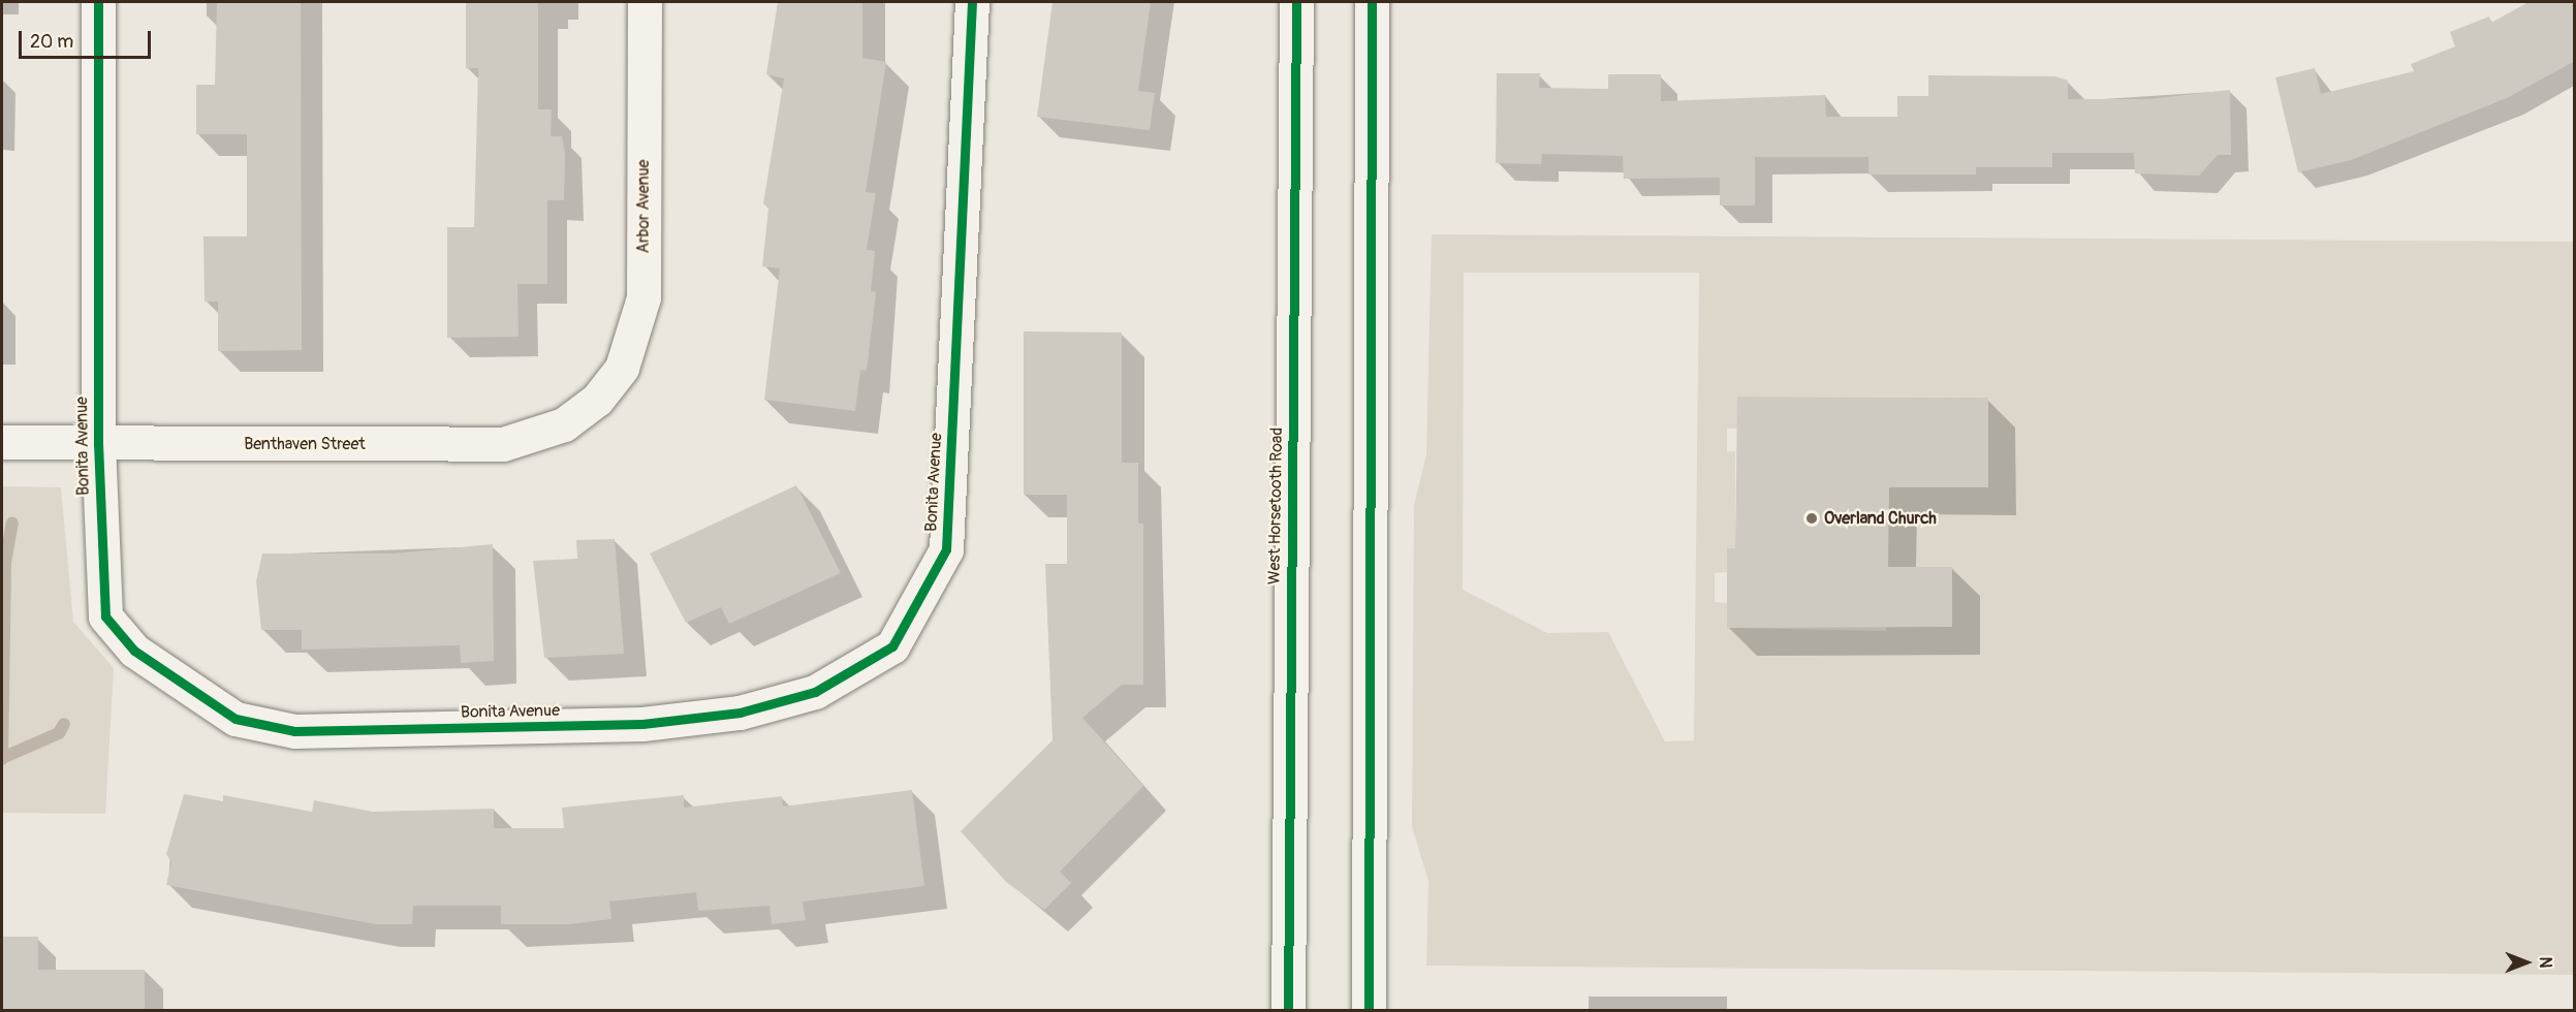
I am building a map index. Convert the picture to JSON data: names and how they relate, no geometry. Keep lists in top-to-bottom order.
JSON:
{
  "streets": {
    "street": [
      "Arbor Avenue",
      "Benthaven Street",
      "Bonita Avenue",
      "West Horsetooth Road"
    ]
  },
  "crossings": [
    ["Arbor Avenue", "Benthaven Street"],
    ["Benthaven Street", "Bonita Avenue"]
  ],
  "places": ["Overland Church"],
  "scale_bar": "20 m",
  "north": "right"
}
